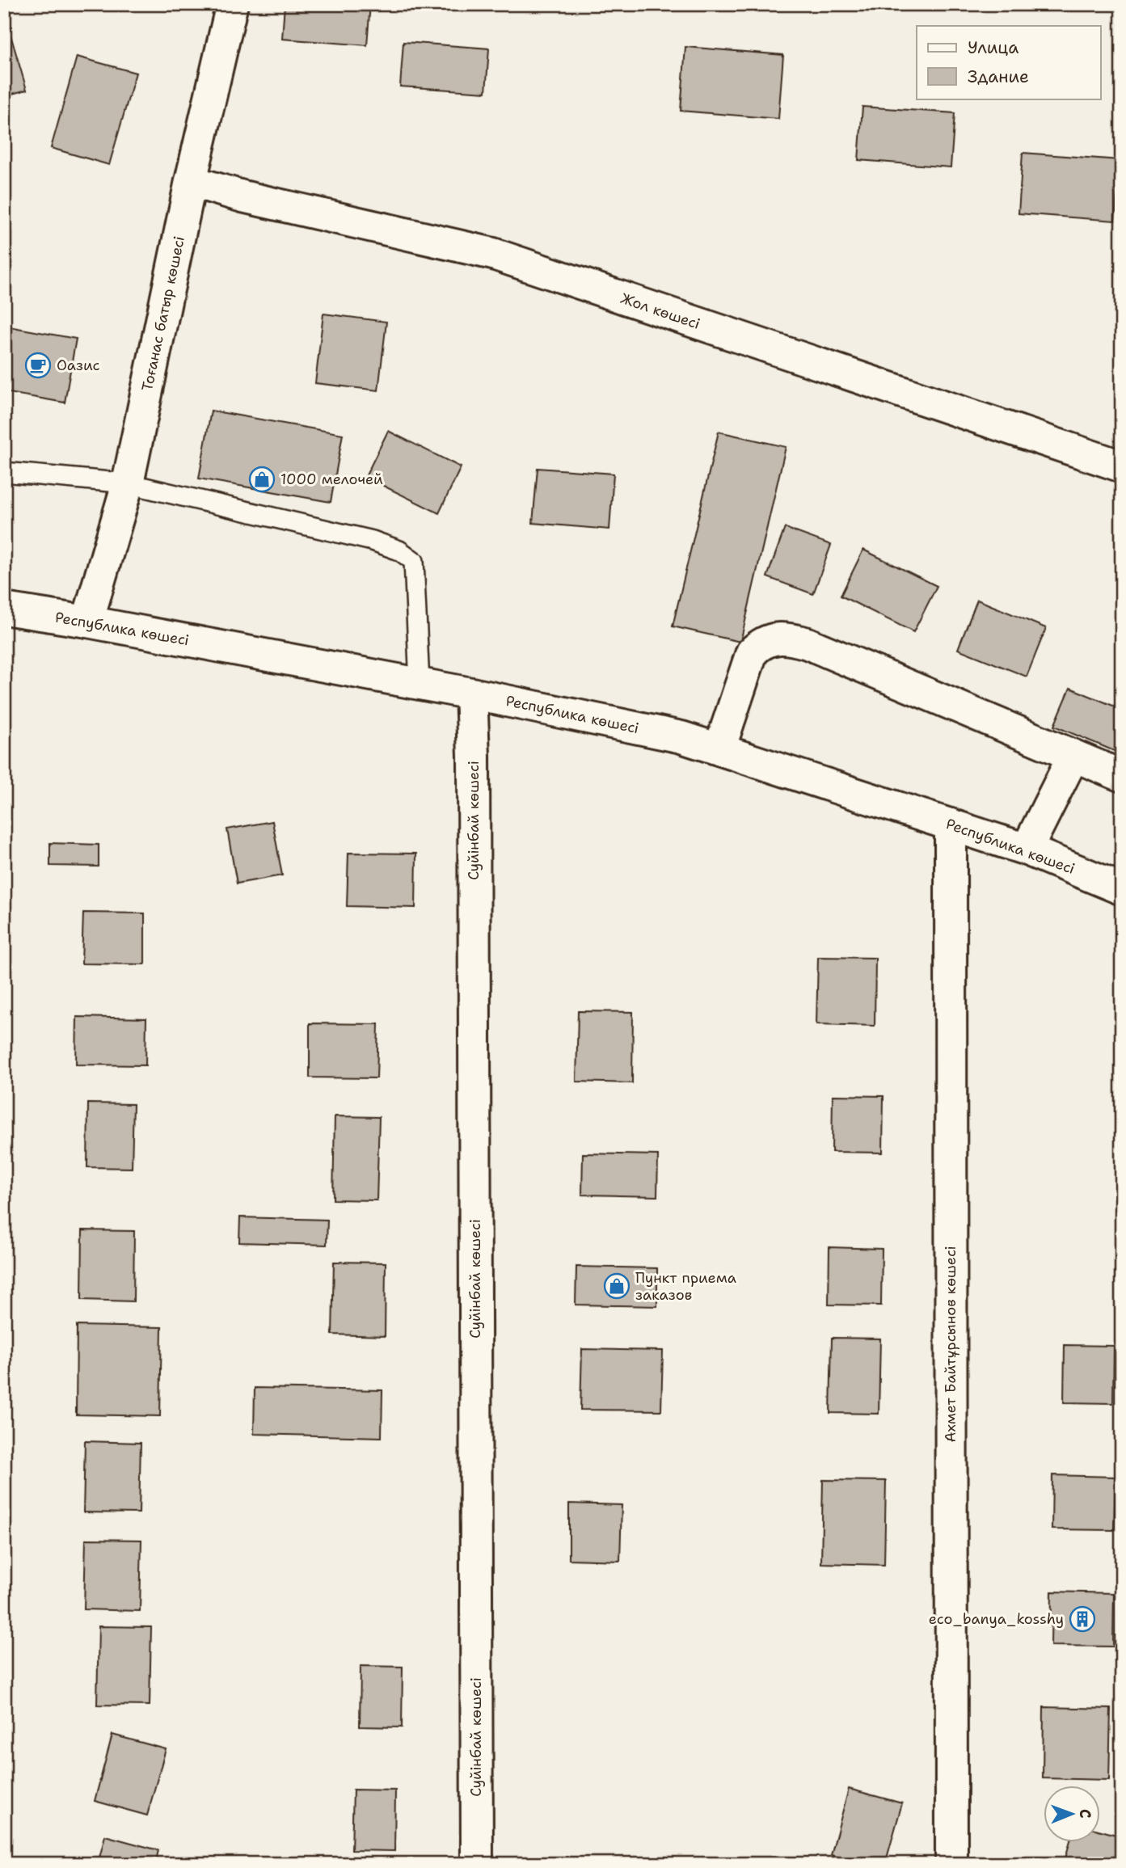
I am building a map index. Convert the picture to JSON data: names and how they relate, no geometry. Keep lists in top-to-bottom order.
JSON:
{
  "streets": {
    "street": [
      "Жол көшесі",
      "Тоғанас батыр көшесі",
      "Республика көшесі",
      "Суйінбай көшесі",
      "Ахмет Байтұрсынов көшесі"
    ]
  },
  "crossings": [
    ["Жол көшесі", "Тоғанас батыр көшесі"],
    ["Тоғанас батыр көшесі", "Республика көшесі"],
    ["Республика көшесі", "Суйінбай көшесі"],
    ["Республика көшесі", "Ахмет Байтұрсынов көшесі"]
  ],
  "places": {
    "cafe": ["Оазис"],
    "shop": ["1000 мелочей", "Пункт приема заказов"],
    "building": ["eco_banya_kosshy"]
  },
  "legend": ["Улица", "Здание"],
  "north": "right"
}
